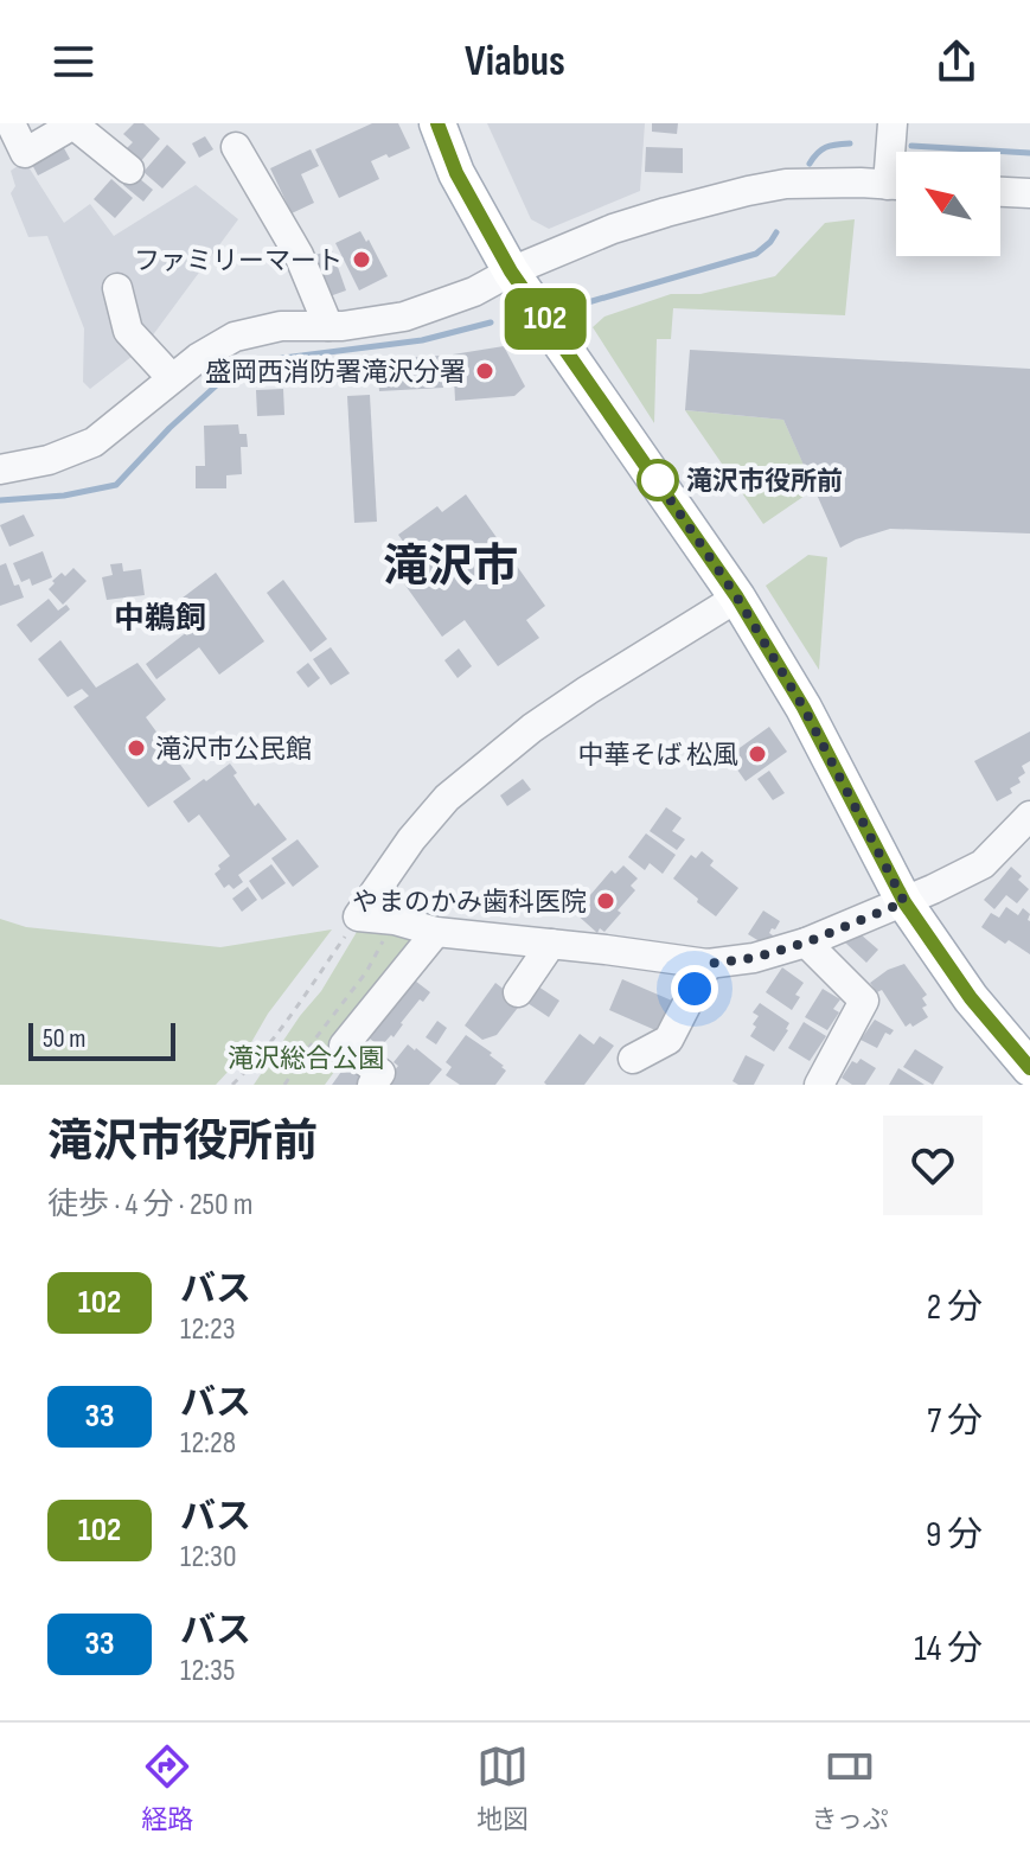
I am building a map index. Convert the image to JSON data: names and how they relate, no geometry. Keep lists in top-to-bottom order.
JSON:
{
  "districts": ["滝沢市", "中鵜飼"],
  "parks": ["滝沢総合公園"],
  "places": [
    "ファミリーマート",
    "盛岡西消防署滝沢分署",
    "滝沢市役所前",
    "滝沢市公民館",
    "中華そば 松風",
    "やまのかみ歯科医院"
  ],
  "lines": ["bus line 102"],
  "scale_bar": "50 m",
  "north": "top left",
  "page": {
    "header": "Viabus",
    "on_map": "102",
    "scale": "50 m",
    "heading": ["滝沢市役所前", "徒歩 · 4 分 · 250 m"],
    "list": [
      {
        "mark": "102",
        "name": "バス",
        "note": "12:23",
        "value": "2 分"
      },
      {
        "mark": "33",
        "name": "バス",
        "note": "12:28",
        "value": "7 分"
      },
      {
        "mark": "102",
        "name": "バス",
        "note": "12:30",
        "value": "9 分"
      },
      {
        "mark": "33",
        "name": "バス",
        "note": "12:35",
        "value": "14 分"
      }
    ],
    "tabs": ["経路", "地図", "きっぷ"]
  }
}
